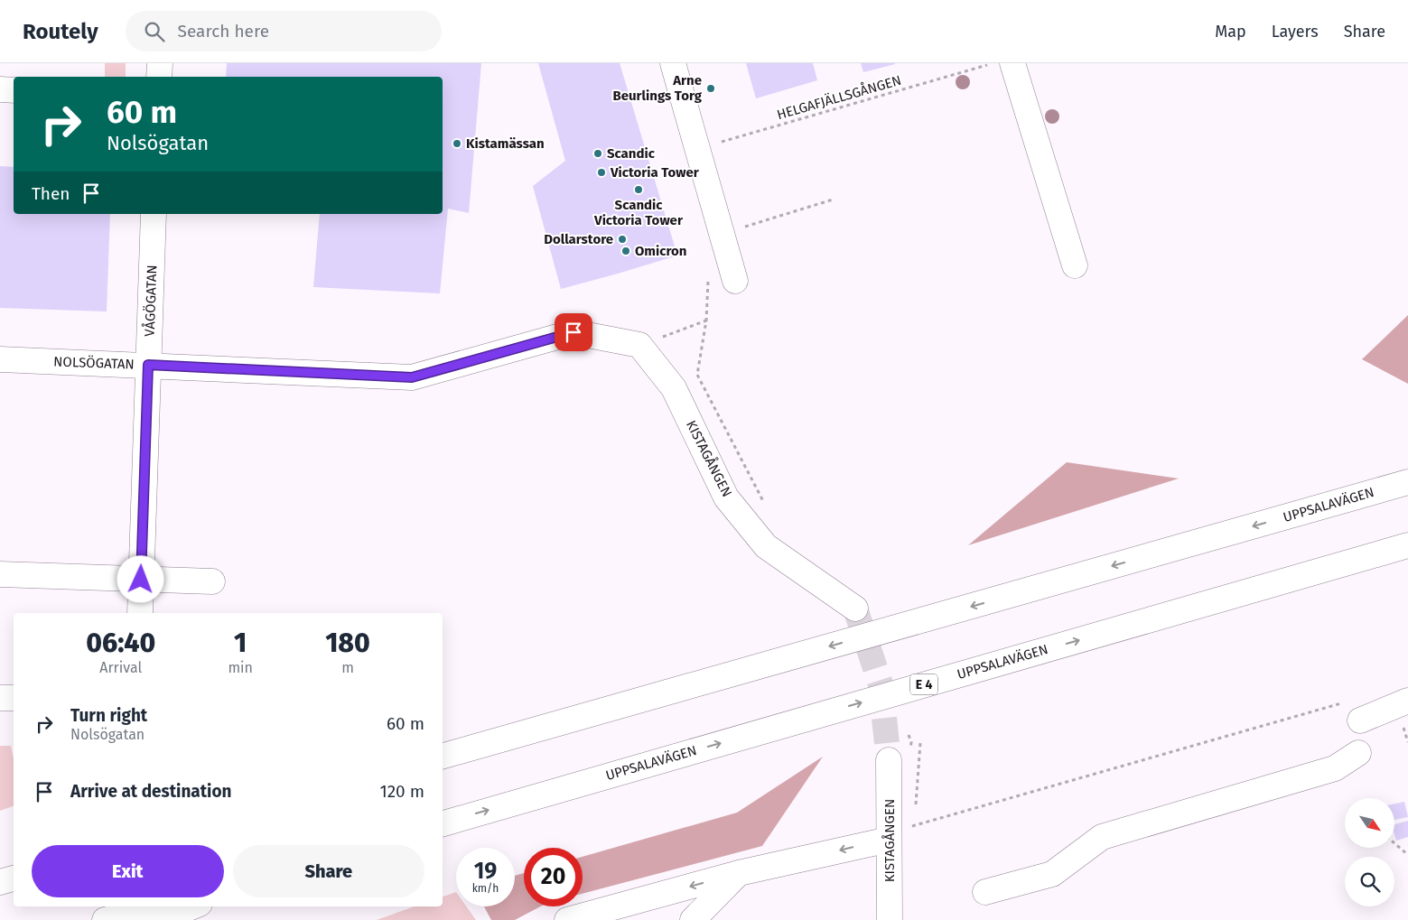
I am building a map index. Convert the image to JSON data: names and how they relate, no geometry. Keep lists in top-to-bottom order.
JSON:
{
  "streets": {
    "main road": [
      "VÅGÖGATAN",
      "NOLSÖGATAN",
      "KISTAGÅNGEN",
      "UPPSALAVÄGEN",
      "E 4"
    ],
    "path": ["HELGAFJÄLLSGÅNGEN"]
  },
  "crossings": [
    ["VÅGÖGATAN", "NOLSÖGATAN"],
    ["NOLSÖGATAN", "KISTAGÅNGEN"]
  ],
  "places": [
    "Arne Beurlings Torg",
    "Kistamässan",
    "Scandic",
    "Victoria Tower",
    "Scandic Victoria Tower",
    "Dollarstore",
    "Omicron"
  ],
  "north": "bottom right",
  "page": {
    "header": "Routely",
    "search": "Search here",
    "nav": ["Map", "Layers", "Share"],
    "turn": ["60 m", "Nolsögatan"],
    "then": "Then",
    "eta": [
      "06:40",
      "Arrival",
      "1",
      "min",
      "180",
      "m"
    ],
    "list": [
      {
        "name": "Turn right",
        "note": "Nolsögatan",
        "value": "60 m"
      },
      {
        "name": "Arrive at destination",
        "value": "120 m"
      }
    ],
    "buttons": ["Exit", "Share"],
    "speed": "19 km/h",
    "limit": "20"
  }
}
